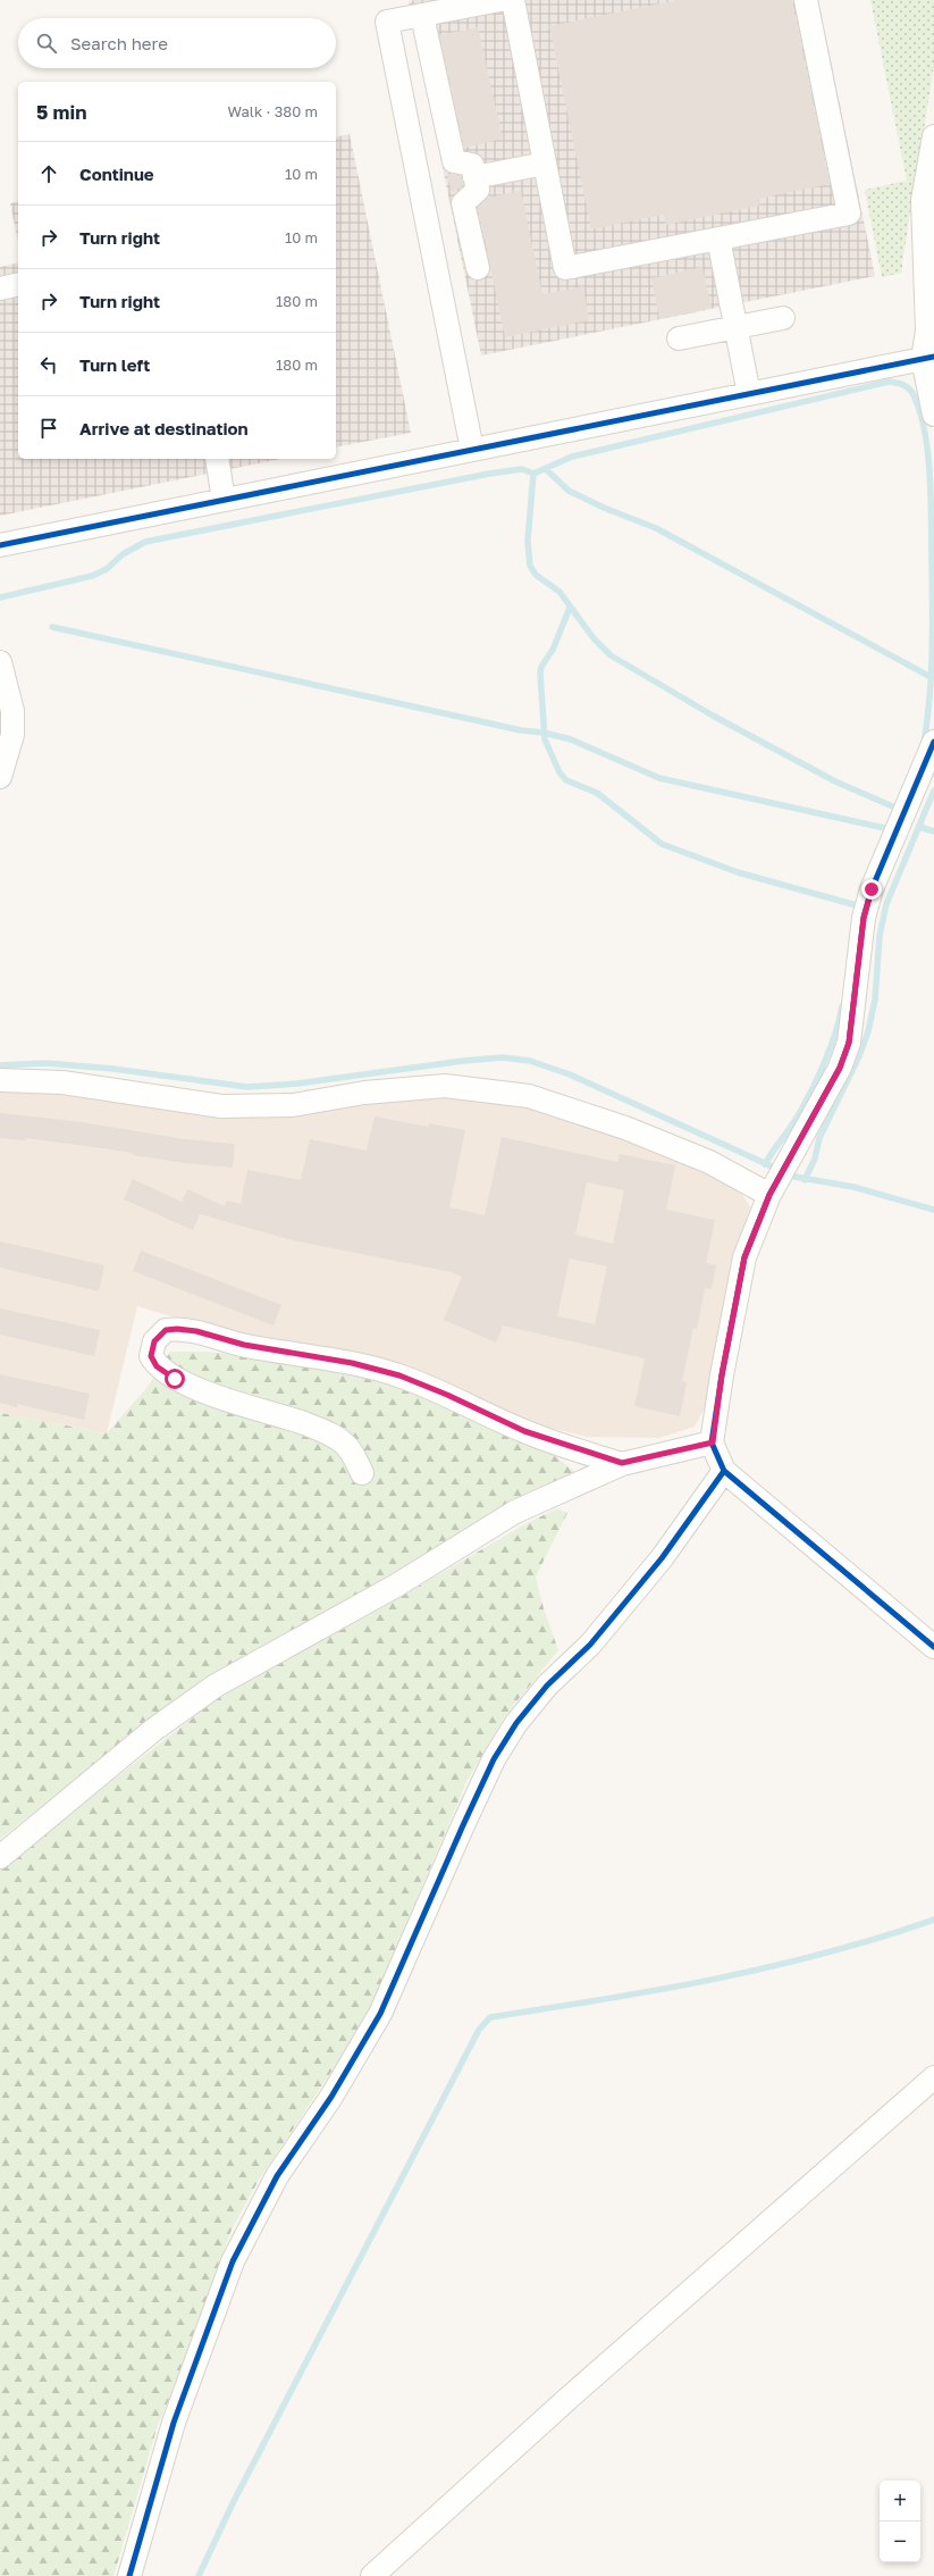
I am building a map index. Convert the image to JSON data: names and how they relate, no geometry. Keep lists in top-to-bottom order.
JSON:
{
  "page": {
    "search": "Search here",
    "heading": ["5 min", "Walk · 380 m"],
    "list": [
      ["Continue", "10 m"],
      ["Turn right", "10 m"],
      ["Turn right", "180 m"],
      ["Turn left", "180 m"],
      "Arrive at destination"
    ],
    "map_buttons": ["+", "−"]
  }
}
